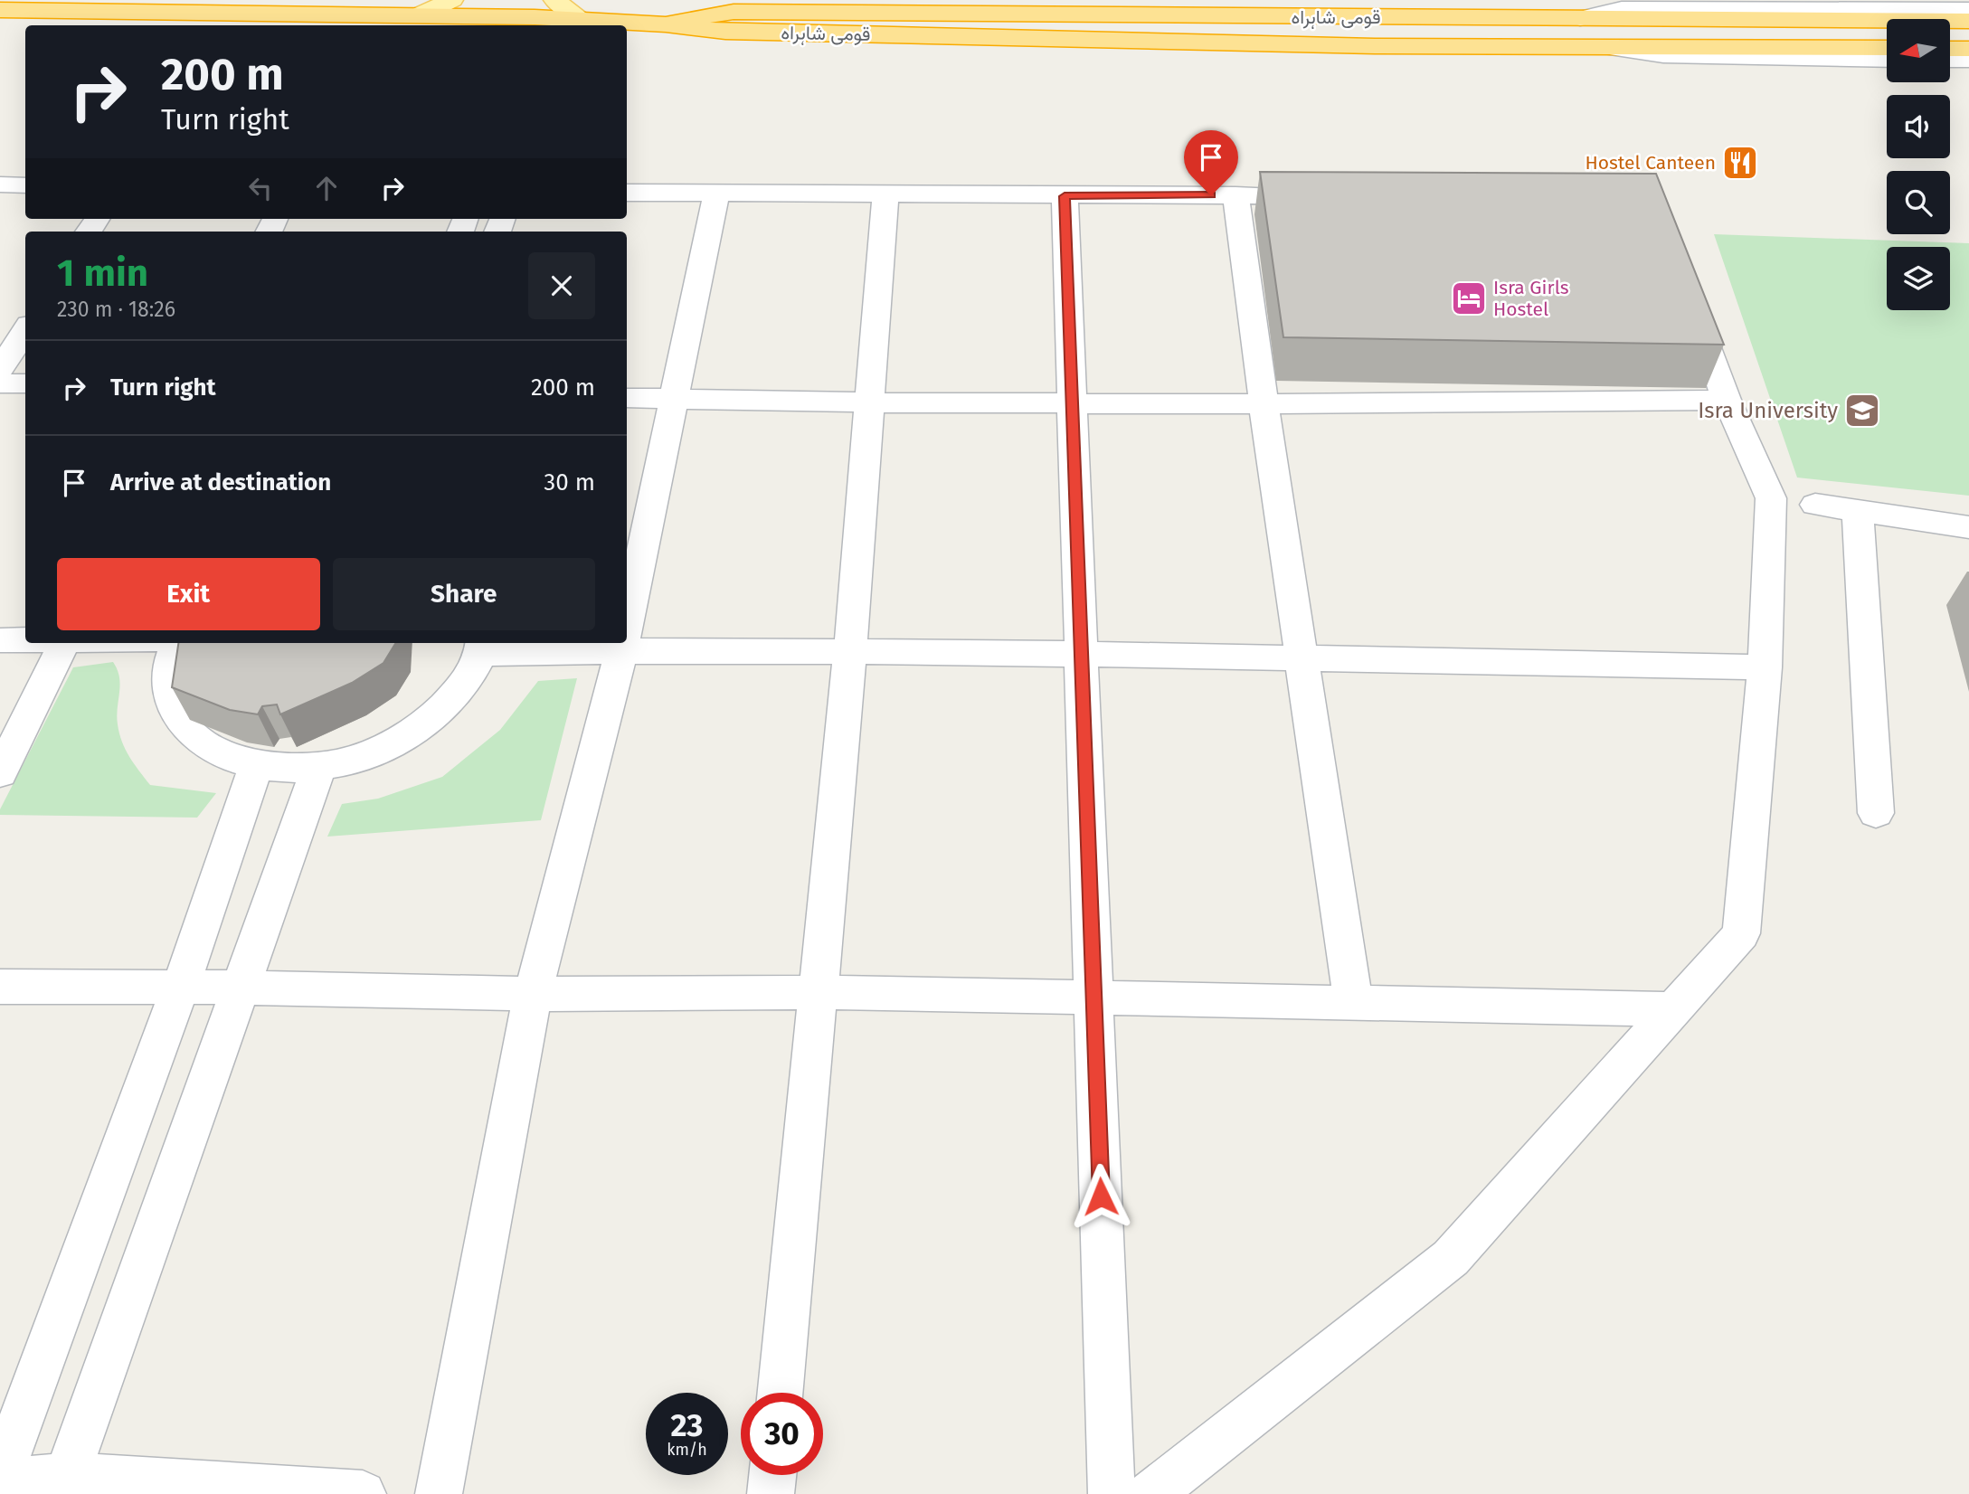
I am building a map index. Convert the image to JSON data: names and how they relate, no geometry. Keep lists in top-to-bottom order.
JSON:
{
  "streets": {
    "highway": ["قومی شاہراہ"]
  },
  "places": {
    "restaurant": ["Hostel Canteen"],
    "hotel": ["Isra Girls Hostel"],
    "school or university": ["Isra University"]
  },
  "north": "left",
  "page": {
    "turn": ["200 m", "Turn right"],
    "heading": ["1 min", "230 m · 18:26"],
    "list": [
      {
        "name": "Turn right",
        "value": "200 m"
      },
      {
        "name": "Arrive at destination",
        "value": "30 m"
      }
    ],
    "buttons": ["Exit", "Share"],
    "speed": "23 km/h",
    "limit": "30"
  }
}
